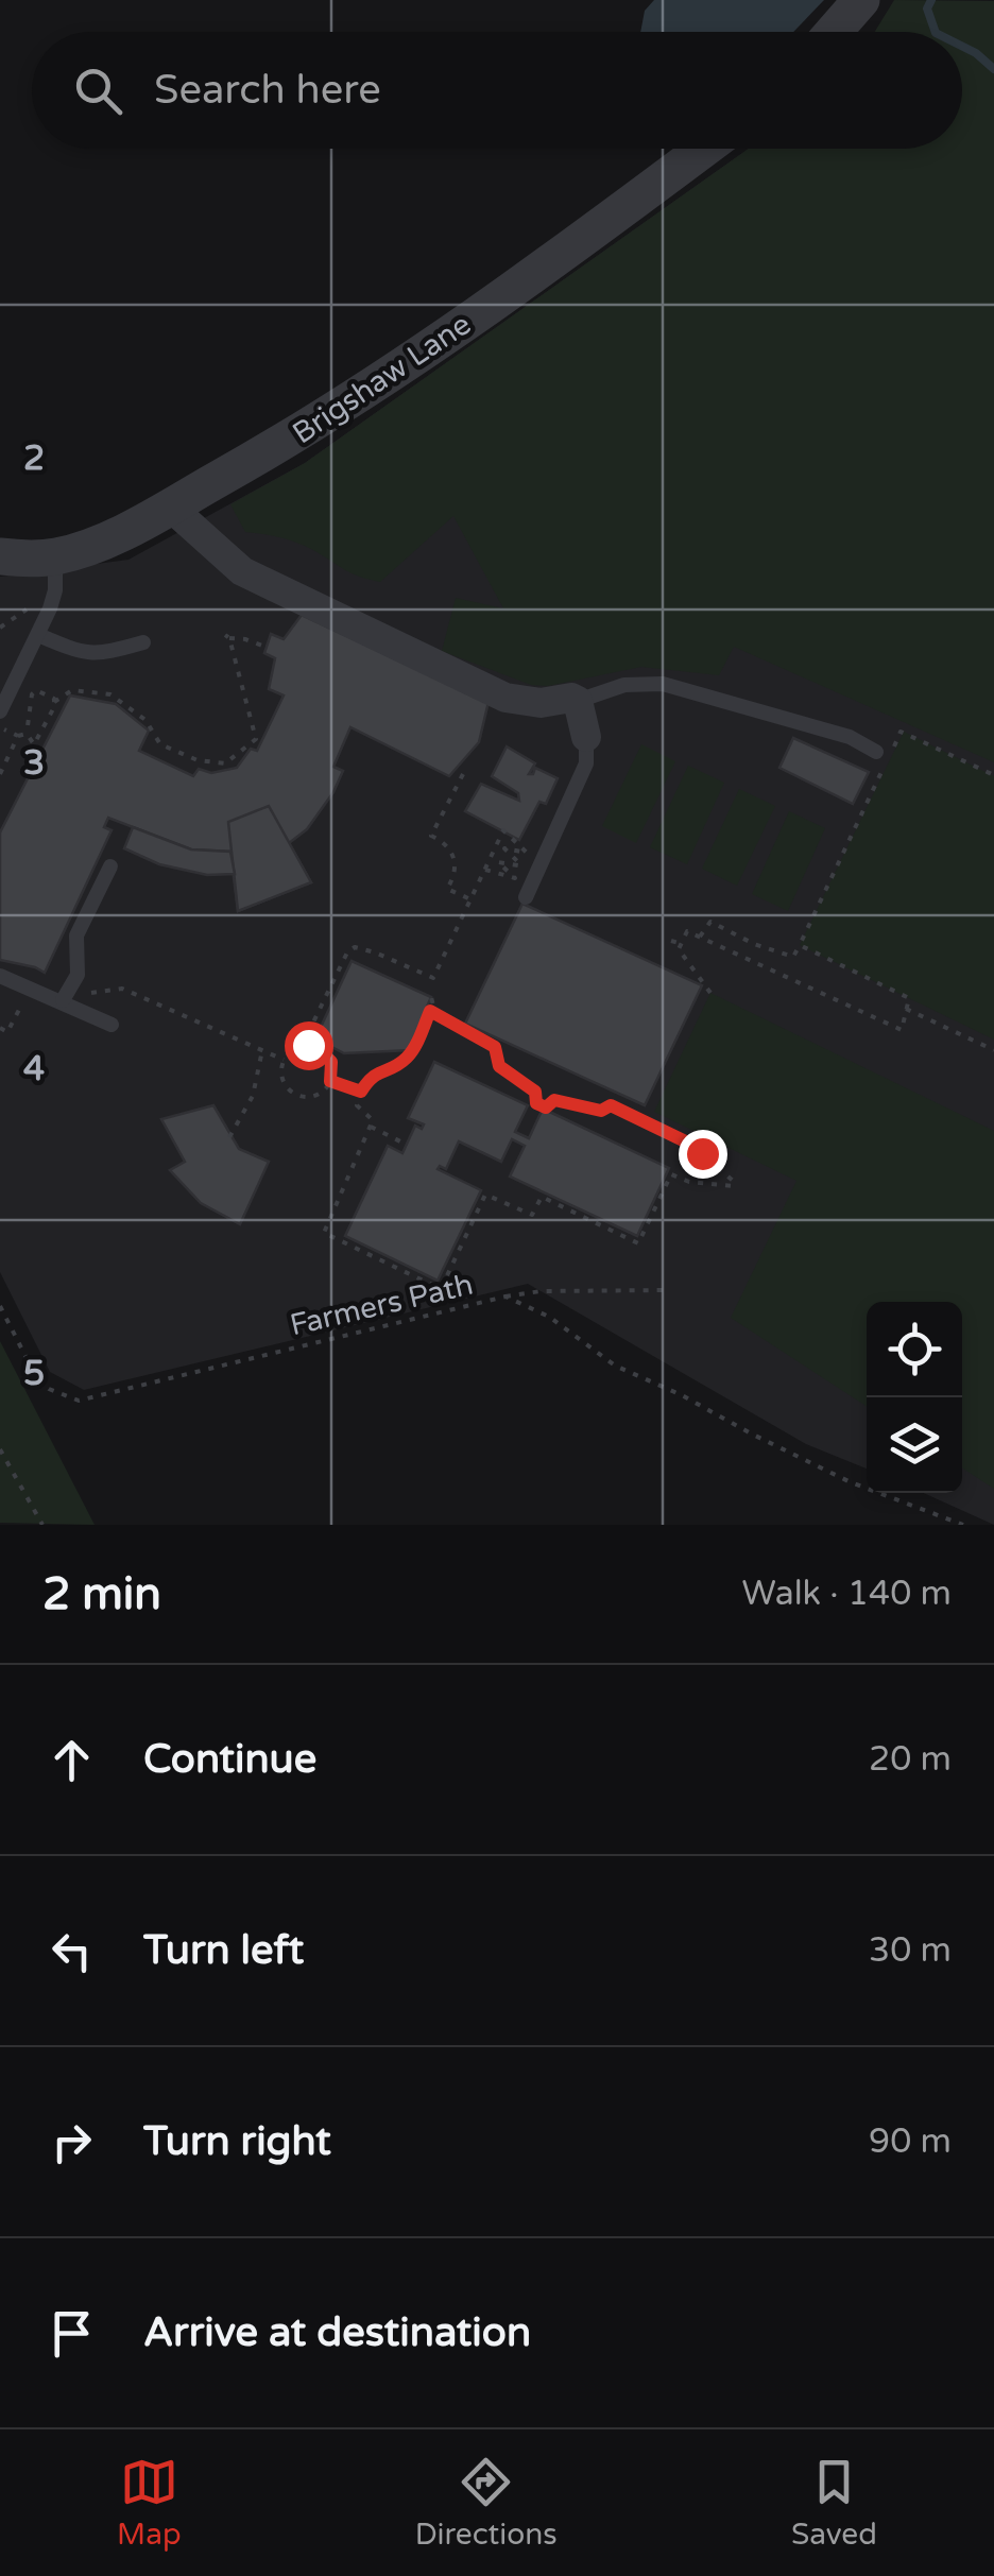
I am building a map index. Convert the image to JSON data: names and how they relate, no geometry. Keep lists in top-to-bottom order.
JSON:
{
  "streets": {
    "street": ["Brigshaw Lane"],
    "path": ["Farmers Path"]
  },
  "page": {
    "search": "Search here",
    "heading": ["2 min", "Walk · 140 m"],
    "list": [
      ["Continue", "20 m"],
      ["Turn left", "30 m"],
      ["Turn right", "90 m"],
      "Arrive at destination"
    ],
    "nav": ["Map", "Directions", "Saved"]
  },
  "grid": {
    "rows": [
      "2",
      "3",
      "4",
      "5"
    ]
  }
}
